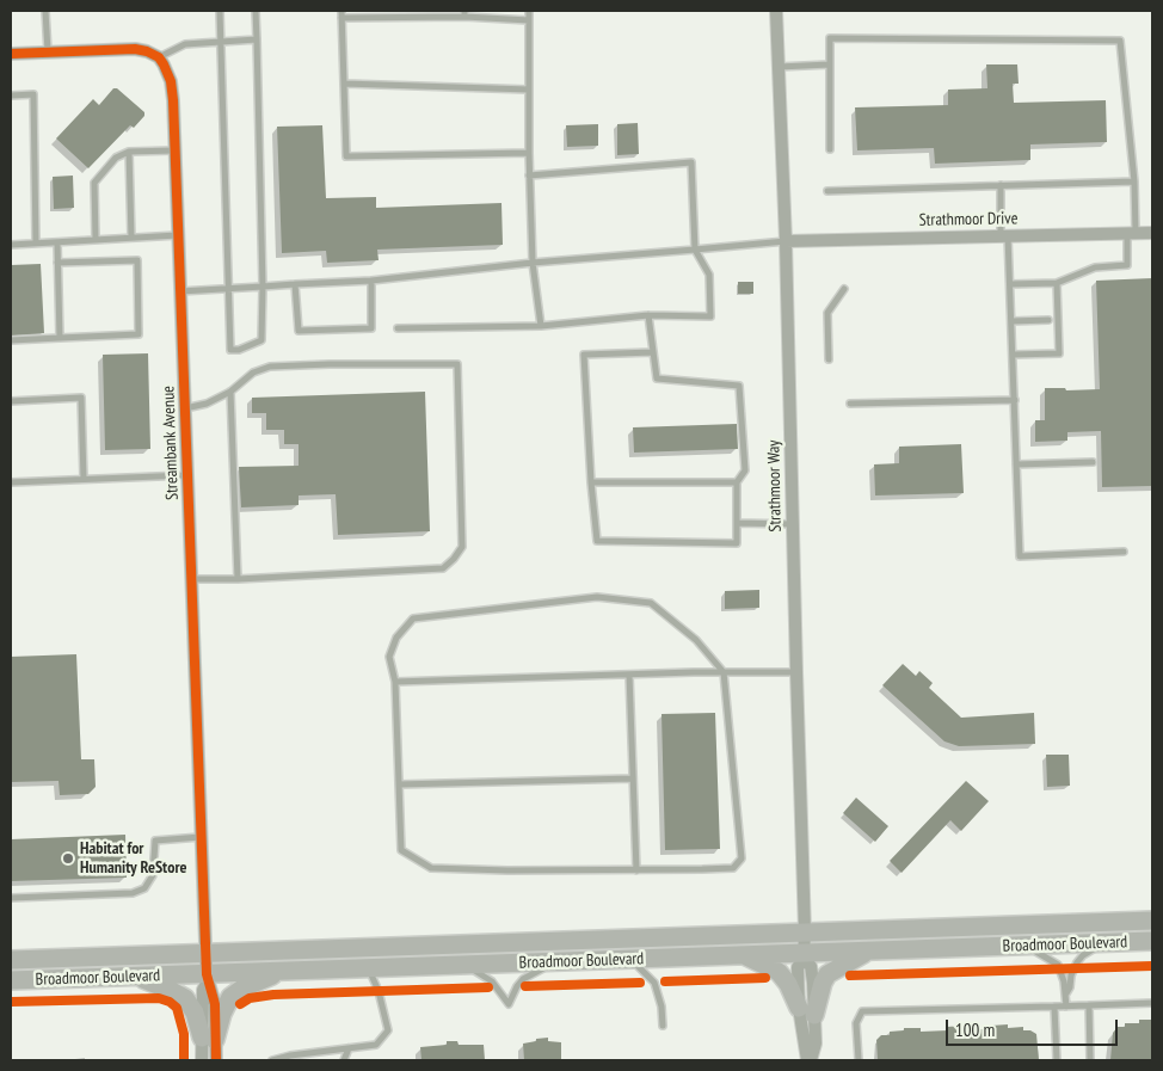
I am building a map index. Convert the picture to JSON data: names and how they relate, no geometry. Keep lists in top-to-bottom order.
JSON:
{
  "streets": {
    "main road": ["Broadmoor Boulevard"],
    "street": ["Strathmoor Drive", "Streambank Avenue", "Strathmoor Way"]
  },
  "crossings": [
    ["Strathmoor Drive", "Strathmoor Way"],
    ["Streambank Avenue", "Broadmoor Boulevard"],
    ["Strathmoor Way", "Broadmoor Boulevard"]
  ],
  "places": ["Habitat for Humanity ReStore"],
  "scale_bar": "100 m"
}
